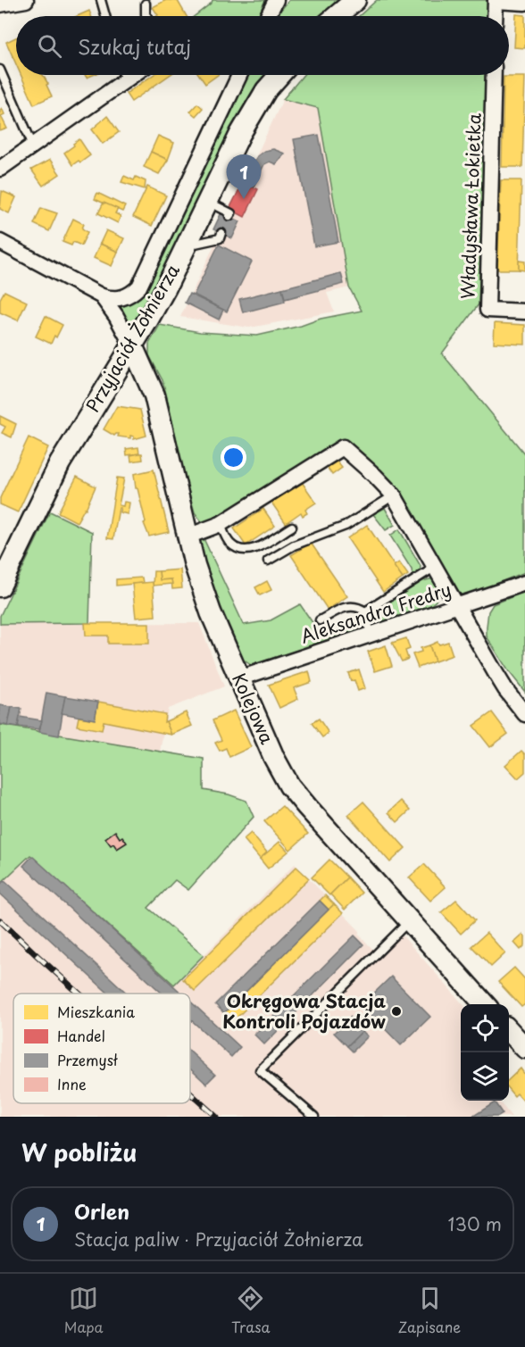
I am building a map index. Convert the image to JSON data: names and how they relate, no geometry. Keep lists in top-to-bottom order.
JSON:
{
  "streets": {
    "street": [
      "Władysława Łokietka",
      "Przyjaciół Żołnierza",
      "Aleksandra Fredry",
      "Kolejowa"
    ]
  },
  "crossings": [
    ["Przyjaciół Żołnierza", "Kolejowa"],
    ["Aleksandra Fredry", "Kolejowa"]
  ],
  "places": ["Okręgowa Stacja Kontroli Pojazdów"],
  "legend": [
    "Mieszkania",
    "Handel",
    "Przemysł",
    "Inne"
  ],
  "page": {
    "search": "Szukaj tutaj",
    "pins": "1",
    "heading": "W pobliżu",
    "list": [
      {
        "mark": "1",
        "name": "Orlen",
        "note": "Stacja paliw · Przyjaciół Żołnierza",
        "value": "130 m"
      }
    ],
    "nav": ["Mapa", "Trasa", "Zapisane"]
  }
}
